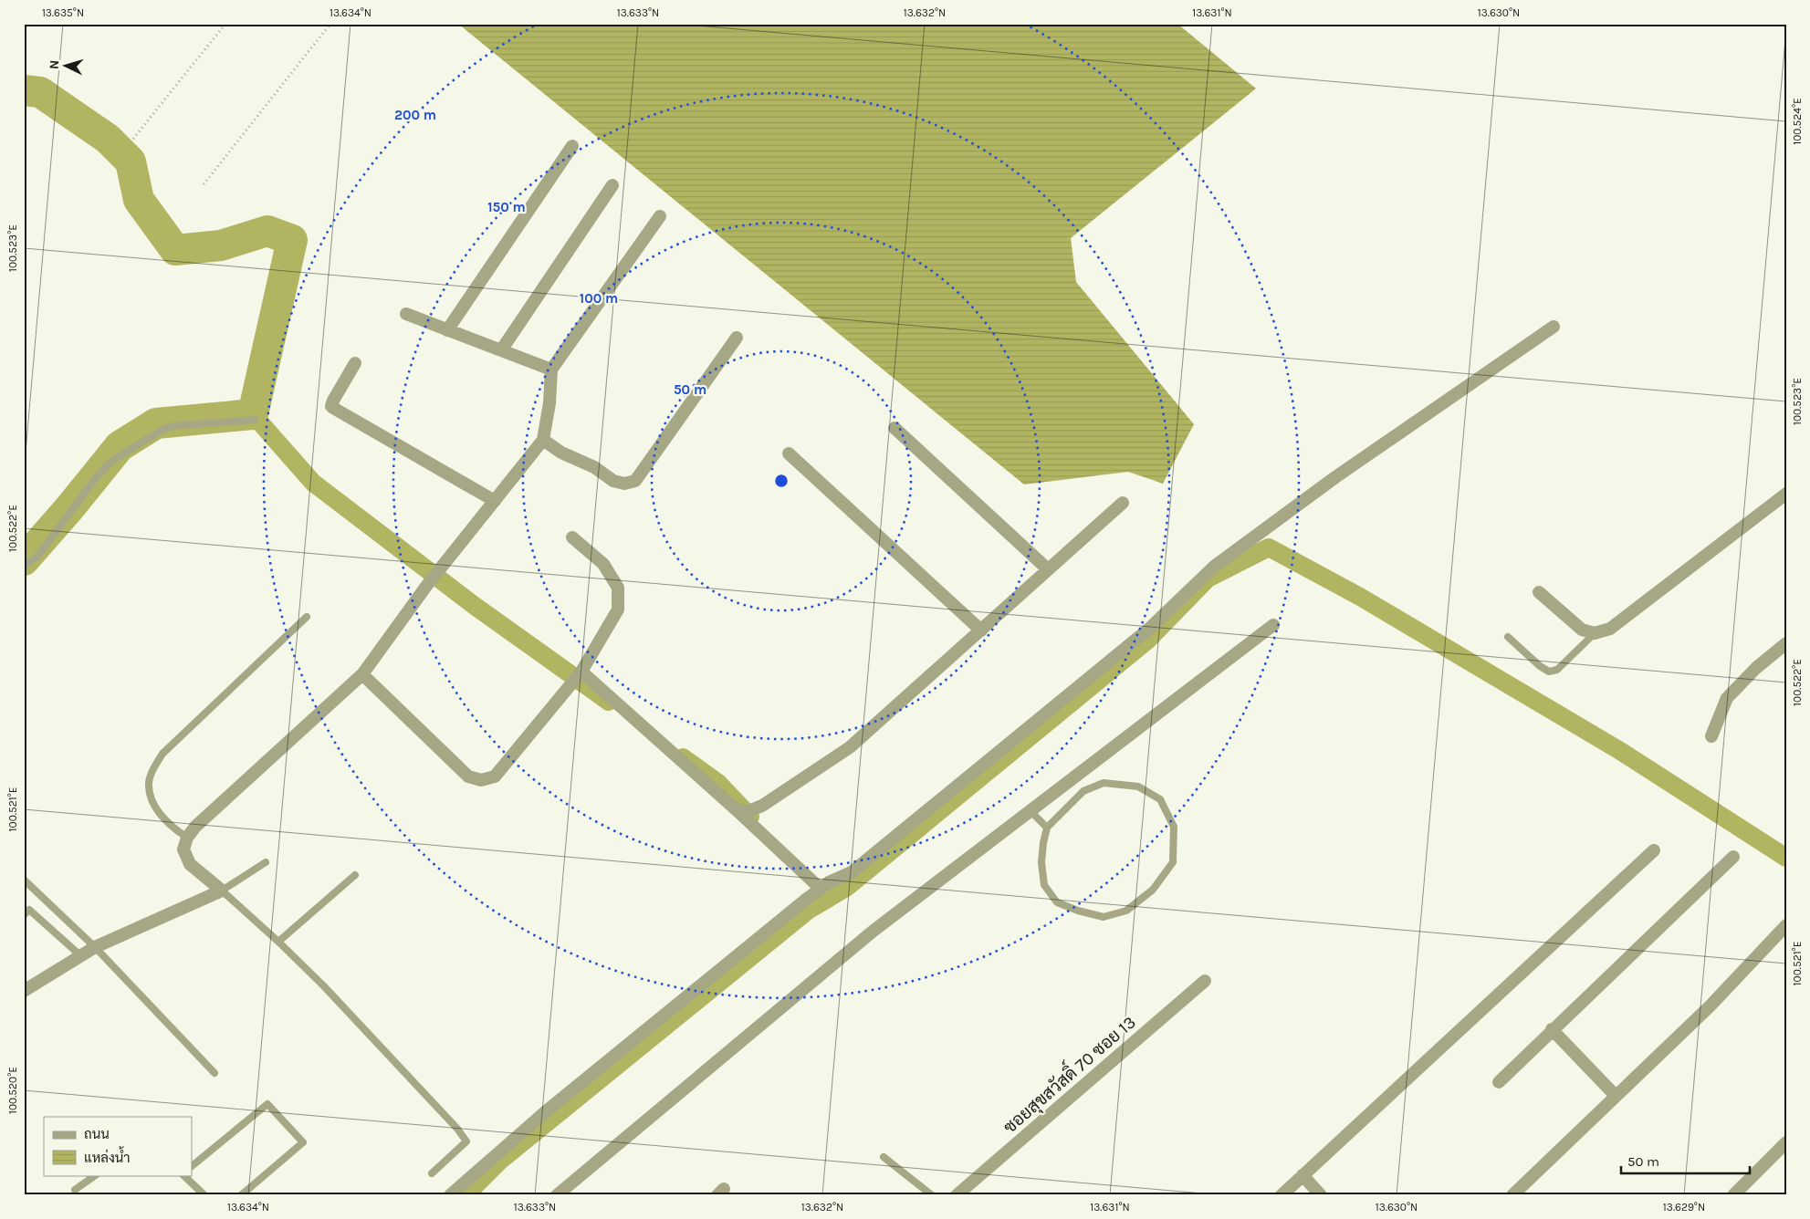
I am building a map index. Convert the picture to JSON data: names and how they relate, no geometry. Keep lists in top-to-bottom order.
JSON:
{
  "streets": {
    "street": ["ซอยสุขสวัสดิ์ 70 ซอย 13"]
  },
  "legend": ["ถนน", "แหล่งน้ำ"],
  "scale_bar": "50 m",
  "north": "left",
  "coordinates": [
    "13.635°N",
    "13.634°N",
    "13.633°N",
    "13.632°N",
    "13.631°N",
    "13.630°N",
    "100.524°E",
    "100.523°E",
    "100.522°E",
    "100.521°E",
    "100.520°E",
    "13.629°N"
  ],
  "rings": [
    "200 m",
    "150 m",
    "100 m",
    "50 m"
  ]
}
